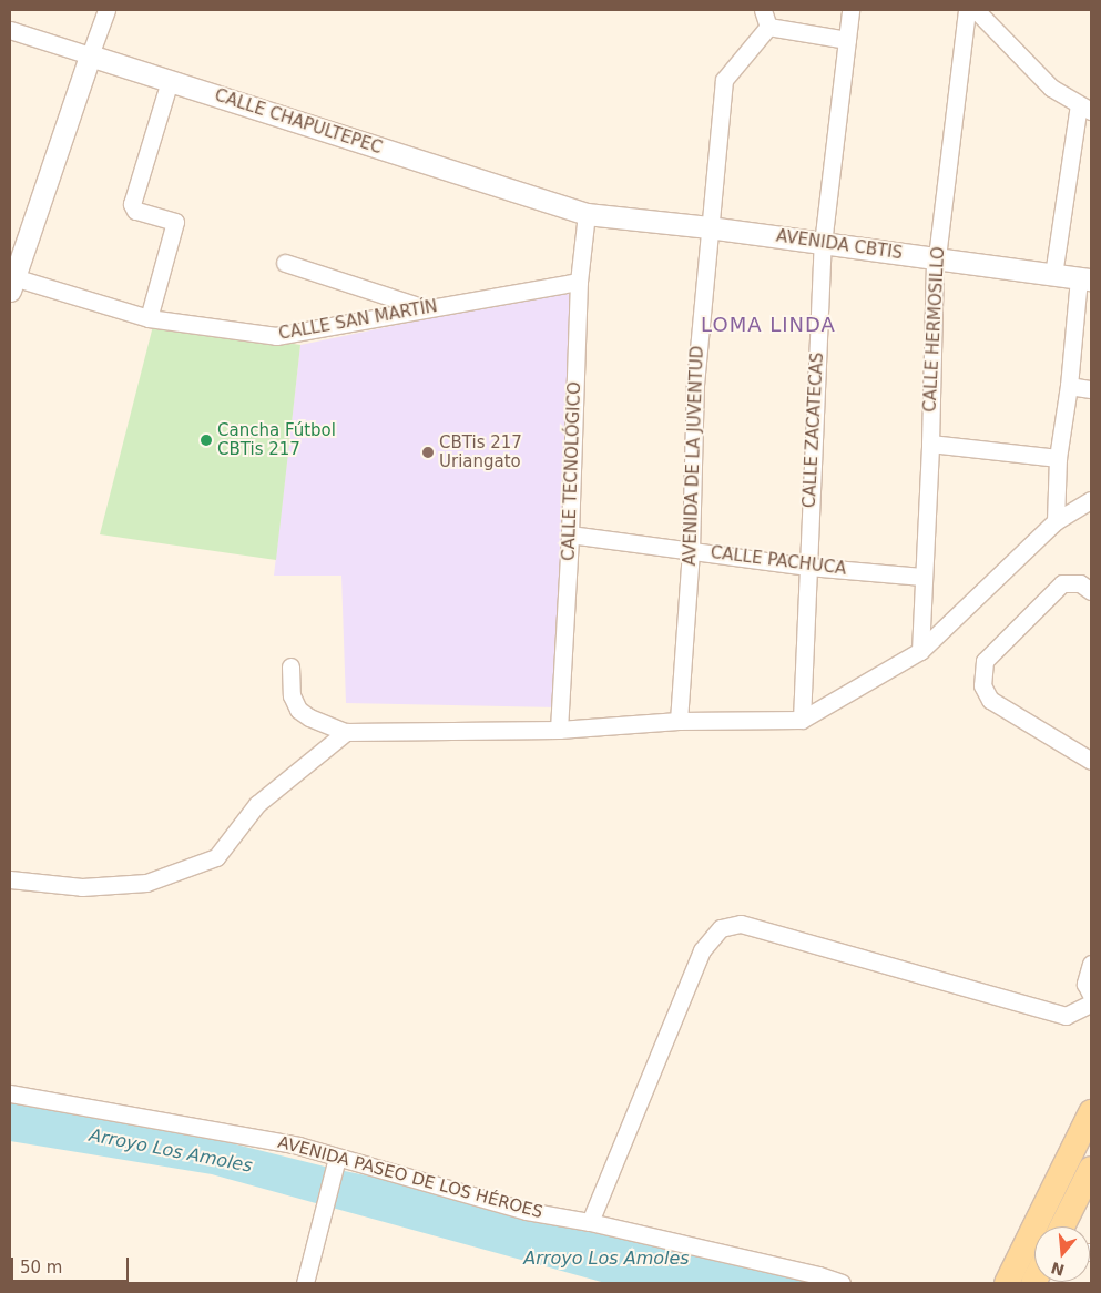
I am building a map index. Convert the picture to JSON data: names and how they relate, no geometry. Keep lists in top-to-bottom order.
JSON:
{
  "streets": {
    "street": [
      "CALLE CHAPULTEPEC",
      "AVENIDA CBTIS",
      "CALLE SAN MARTÍN",
      "CALLE HERMOSILLO",
      "CALLE ZACATECAS",
      "AVENIDA DE LA JUVENTUD",
      "CALLE TECNOLÓGICO",
      "CALLE PACHUCA",
      "AVENIDA PASEO DE LOS HÉROES"
    ]
  },
  "crossings": [
    ["CALLE CHAPULTEPEC", "AVENIDA CBTIS"],
    ["CALLE CHAPULTEPEC", "CALLE TECNOLÓGICO"],
    ["AVENIDA CBTIS", "CALLE HERMOSILLO"],
    ["AVENIDA CBTIS", "CALLE ZACATECAS"],
    ["AVENIDA CBTIS", "AVENIDA DE LA JUVENTUD"],
    ["AVENIDA CBTIS", "CALLE TECNOLÓGICO"],
    ["CALLE SAN MARTÍN", "CALLE TECNOLÓGICO"],
    ["CALLE HERMOSILLO", "CALLE PACHUCA"],
    ["CALLE ZACATECAS", "CALLE PACHUCA"],
    ["AVENIDA DE LA JUVENTUD", "CALLE PACHUCA"],
    ["CALLE TECNOLÓGICO", "CALLE PACHUCA"]
  ],
  "districts": ["LOMA LINDA"],
  "water": ["Arroyo Los Amoles"],
  "places": ["Cancha Fútbol CBTis 217", "CBTis 217 Uriangato"],
  "scale_bar": "50 m",
  "north": "bottom"
}
